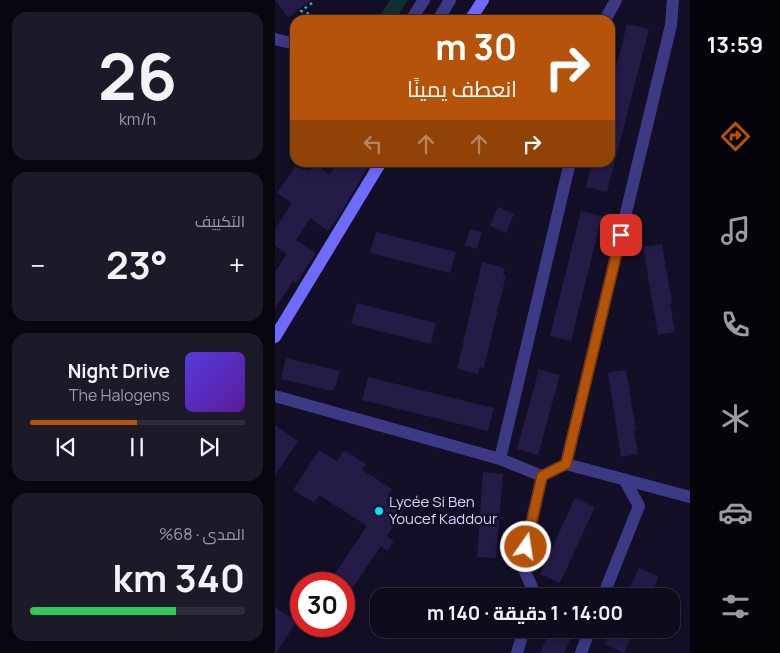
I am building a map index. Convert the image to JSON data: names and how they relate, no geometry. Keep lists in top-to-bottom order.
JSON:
{
  "places": ["Lycée Si Ben Youcef Kaddour"],
  "page": {
    "tabs": "13:59",
    "tile": [
      ["26", "km/h"],
      "التكييف",
      ["المدى · 68%", "340 km"]
    ],
    "turn": ["30 m", "انعطف يمينًا"],
    "heat": ["−", "23°", "+"],
    "song": ["Night Drive", "The Halogens"],
    "limit": "30",
    "trip": "14:00 · 1 دقيقة · 140 m"
  }
}
